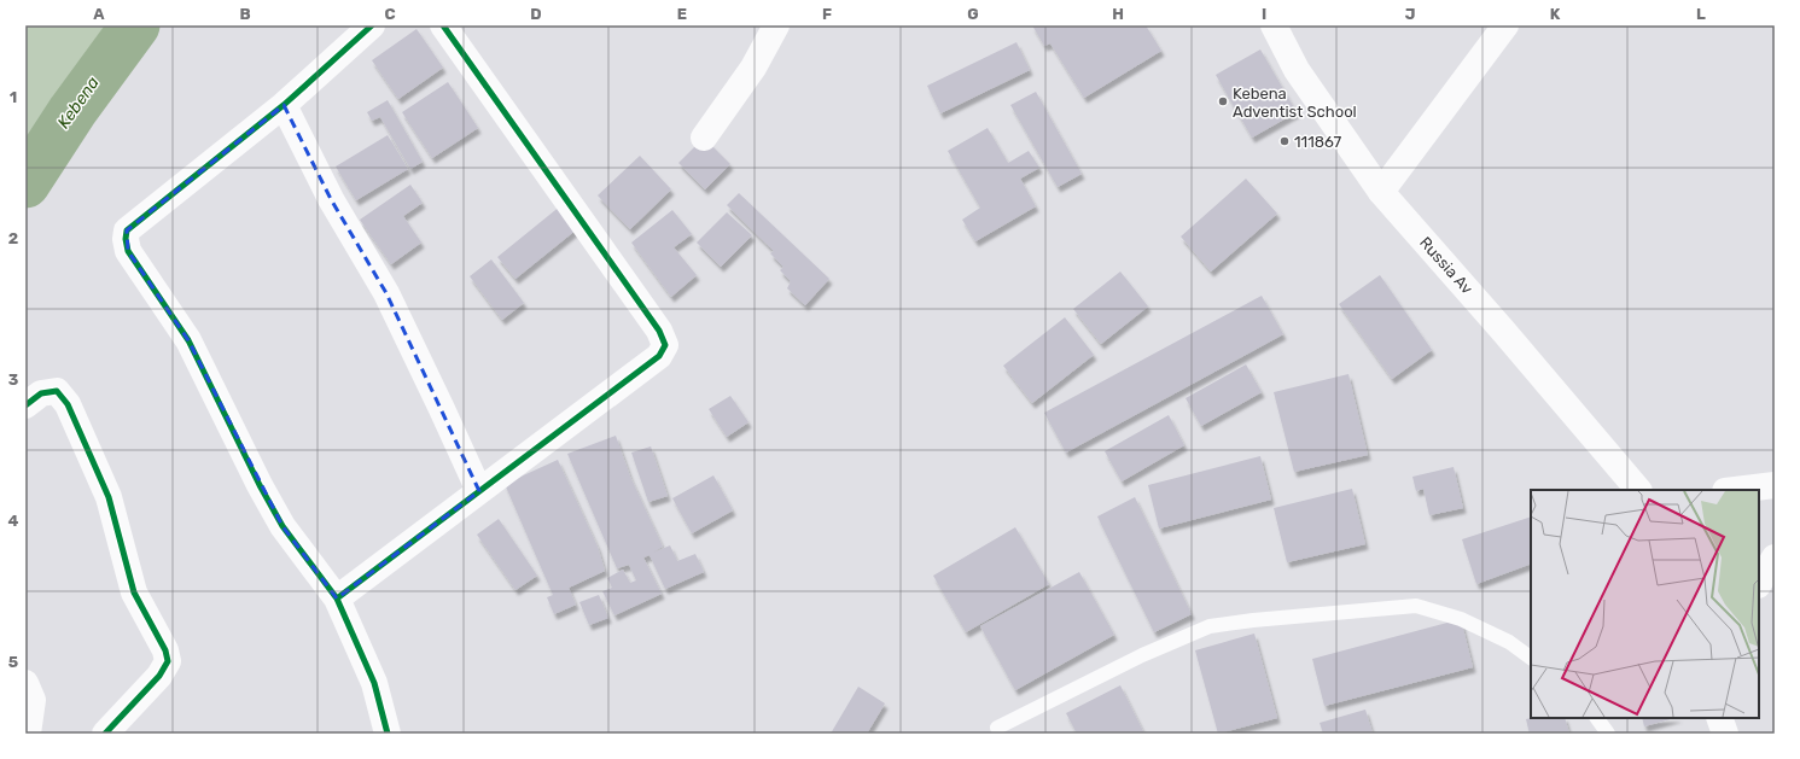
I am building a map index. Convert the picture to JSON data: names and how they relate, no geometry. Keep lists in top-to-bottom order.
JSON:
{
  "streets": {
    "street": ["Russia Av"]
  },
  "water": ["Kebena"],
  "places": ["Kebena Adventist School", "111867"],
  "grid": {
    "columns": [
      "A",
      "B",
      "C",
      "D",
      "E",
      "F",
      "G",
      "H",
      "I",
      "J",
      "K",
      "L"
    ],
    "rows": [
      "1",
      "2",
      "3",
      "4",
      "5"
    ]
  }
}
